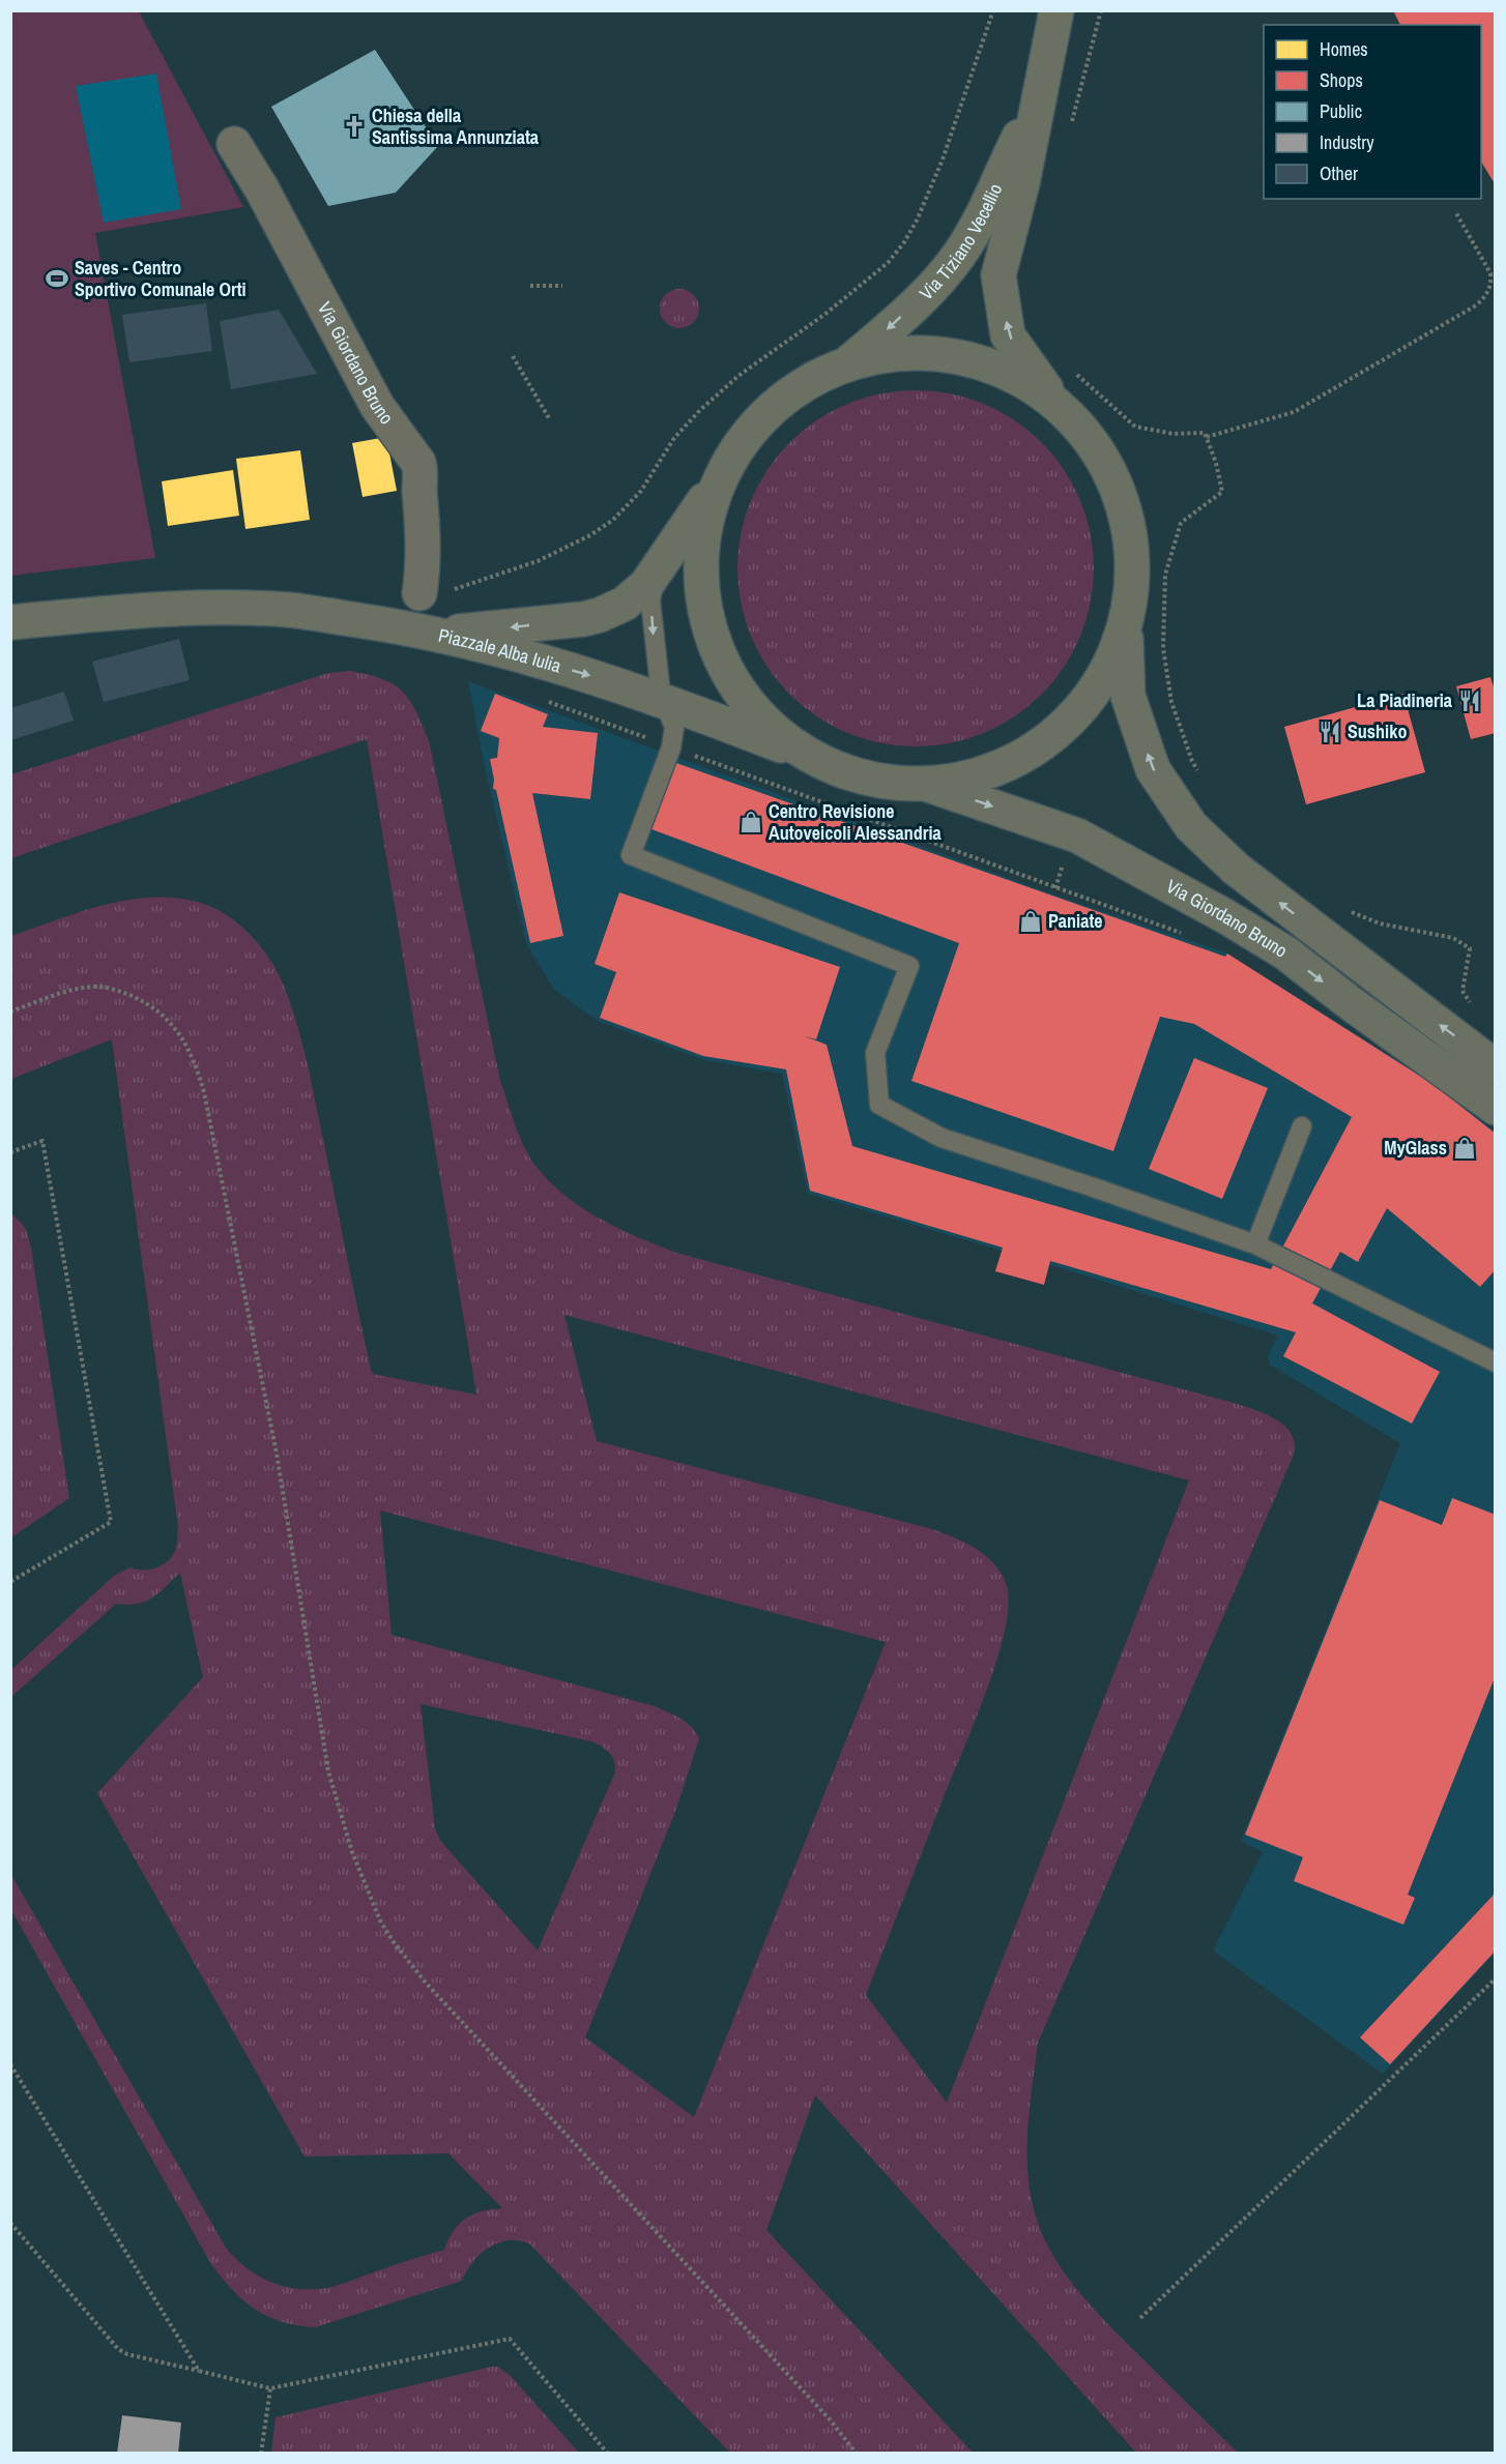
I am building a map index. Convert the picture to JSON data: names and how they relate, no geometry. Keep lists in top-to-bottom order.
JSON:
{
  "streets": {
    "main road": ["Via Tiziano Vecellio", "Via Giordano Bruno", "Piazzale Alba Iulia"]
  },
  "crossings": [
    ["Via Tiziano Vecellio", "Piazzale Alba Iulia"],
    ["Via Giordano Bruno", "Piazzale Alba Iulia"]
  ],
  "places": {
    "church": ["Chiesa della Santissima Annunziata"],
    "sports": ["Saves - Centro Sportivo Comunale Orti"],
    "restaurant": ["La Piadineria", "Sushiko"],
    "shop": ["Centro Revisione Autoveicoli Alessandria", "Paniate", "MyGlass"]
  },
  "legend": [
    "Homes",
    "Shops",
    "Public",
    "Industry",
    "Other"
  ]
}
